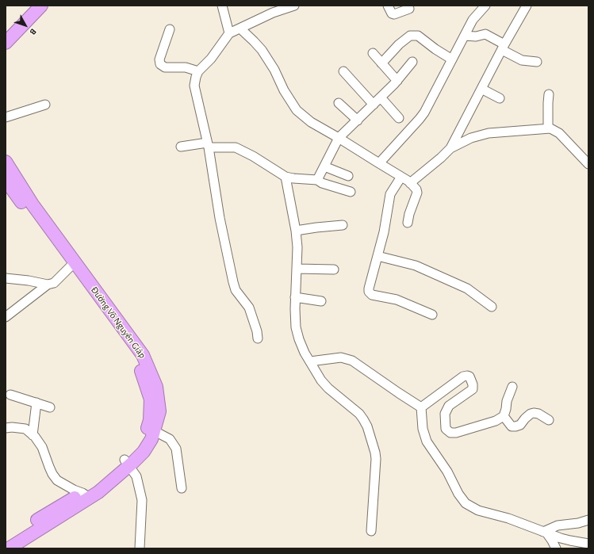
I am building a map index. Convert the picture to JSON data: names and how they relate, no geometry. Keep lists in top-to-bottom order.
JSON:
{
  "streets": {
    "highway": ["Đường Võ Nguyên Giáp"]
  },
  "north": "bottom right"
}
